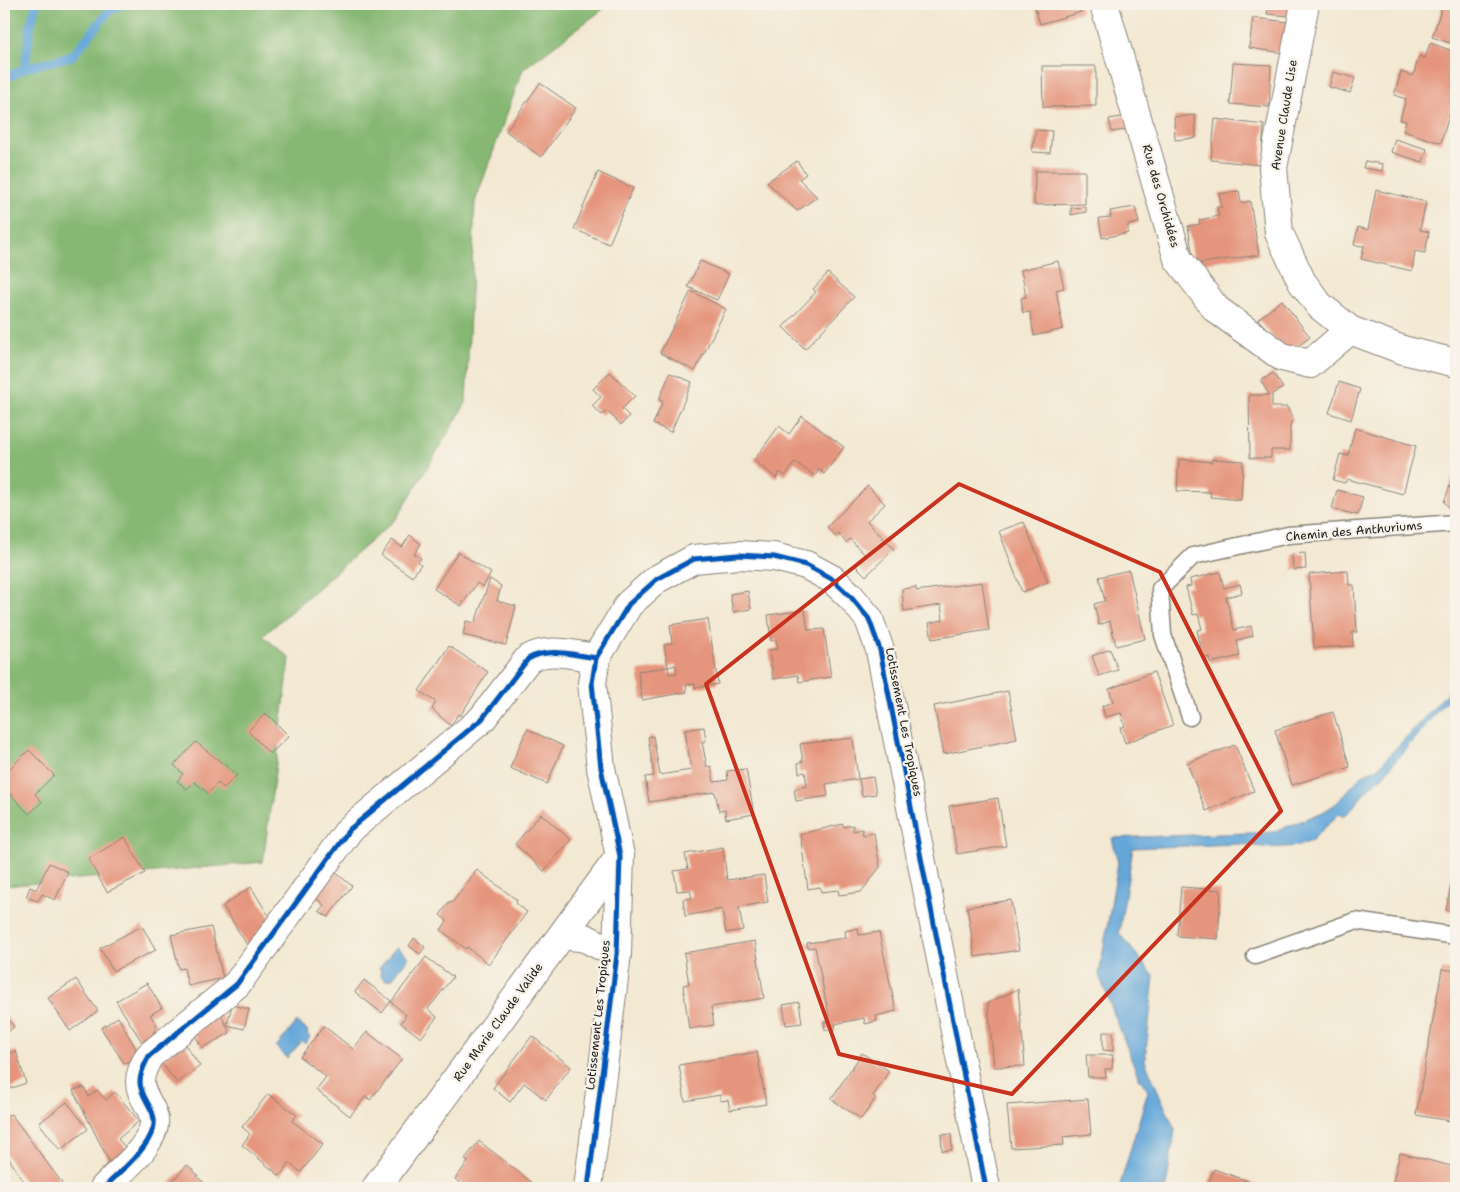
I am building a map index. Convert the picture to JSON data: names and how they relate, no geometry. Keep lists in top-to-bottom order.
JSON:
{
  "streets": {
    "street": [
      "Avenue Claude Lise",
      "Rue des Orchidées",
      "Lotissement Les Tropiques",
      "Rue Marie Claude Valide"
    ],
    "lane": ["Chemin des Anthuriums"]
  },
  "crossings": [
    ["Avenue Claude Lise", "Rue des Orchidées"],
    ["Lotissement Les Tropiques", "Rue Marie Claude Valide"]
  ]
}
